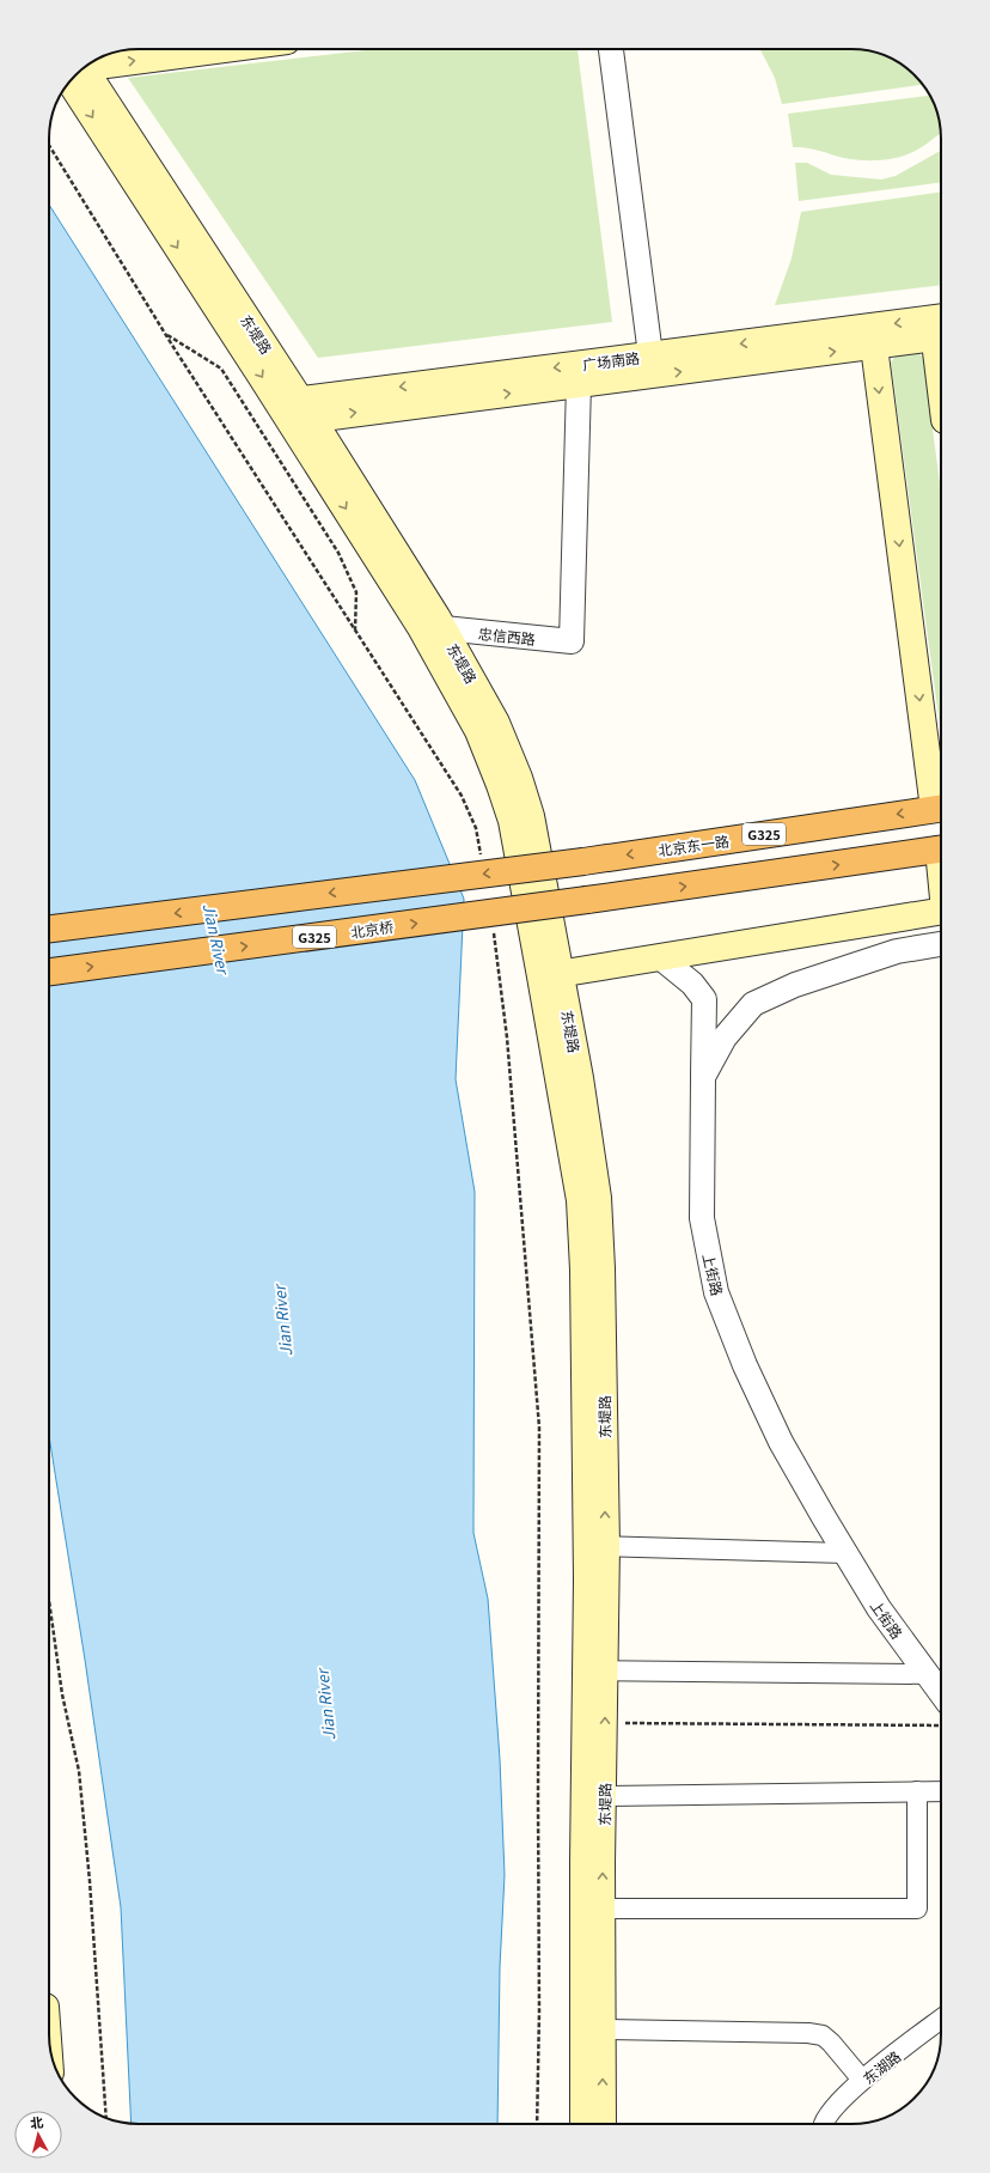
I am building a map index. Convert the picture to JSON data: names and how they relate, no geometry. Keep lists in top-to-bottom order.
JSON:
{
  "streets": {
    "highway": ["G325", "北京东一路", "北京桥"],
    "main road": ["东堤路", "广场南路"],
    "street": ["忠信西路", "上街路", "东湖路"]
  },
  "crossings": [
    ["东堤路", "广场南路"],
    ["东堤路", "忠信西路"],
    ["广场南路", "忠信西路"]
  ],
  "one_way": ["北京东一路", "北京桥"],
  "water": ["Jian River"],
  "north": "top"
}
